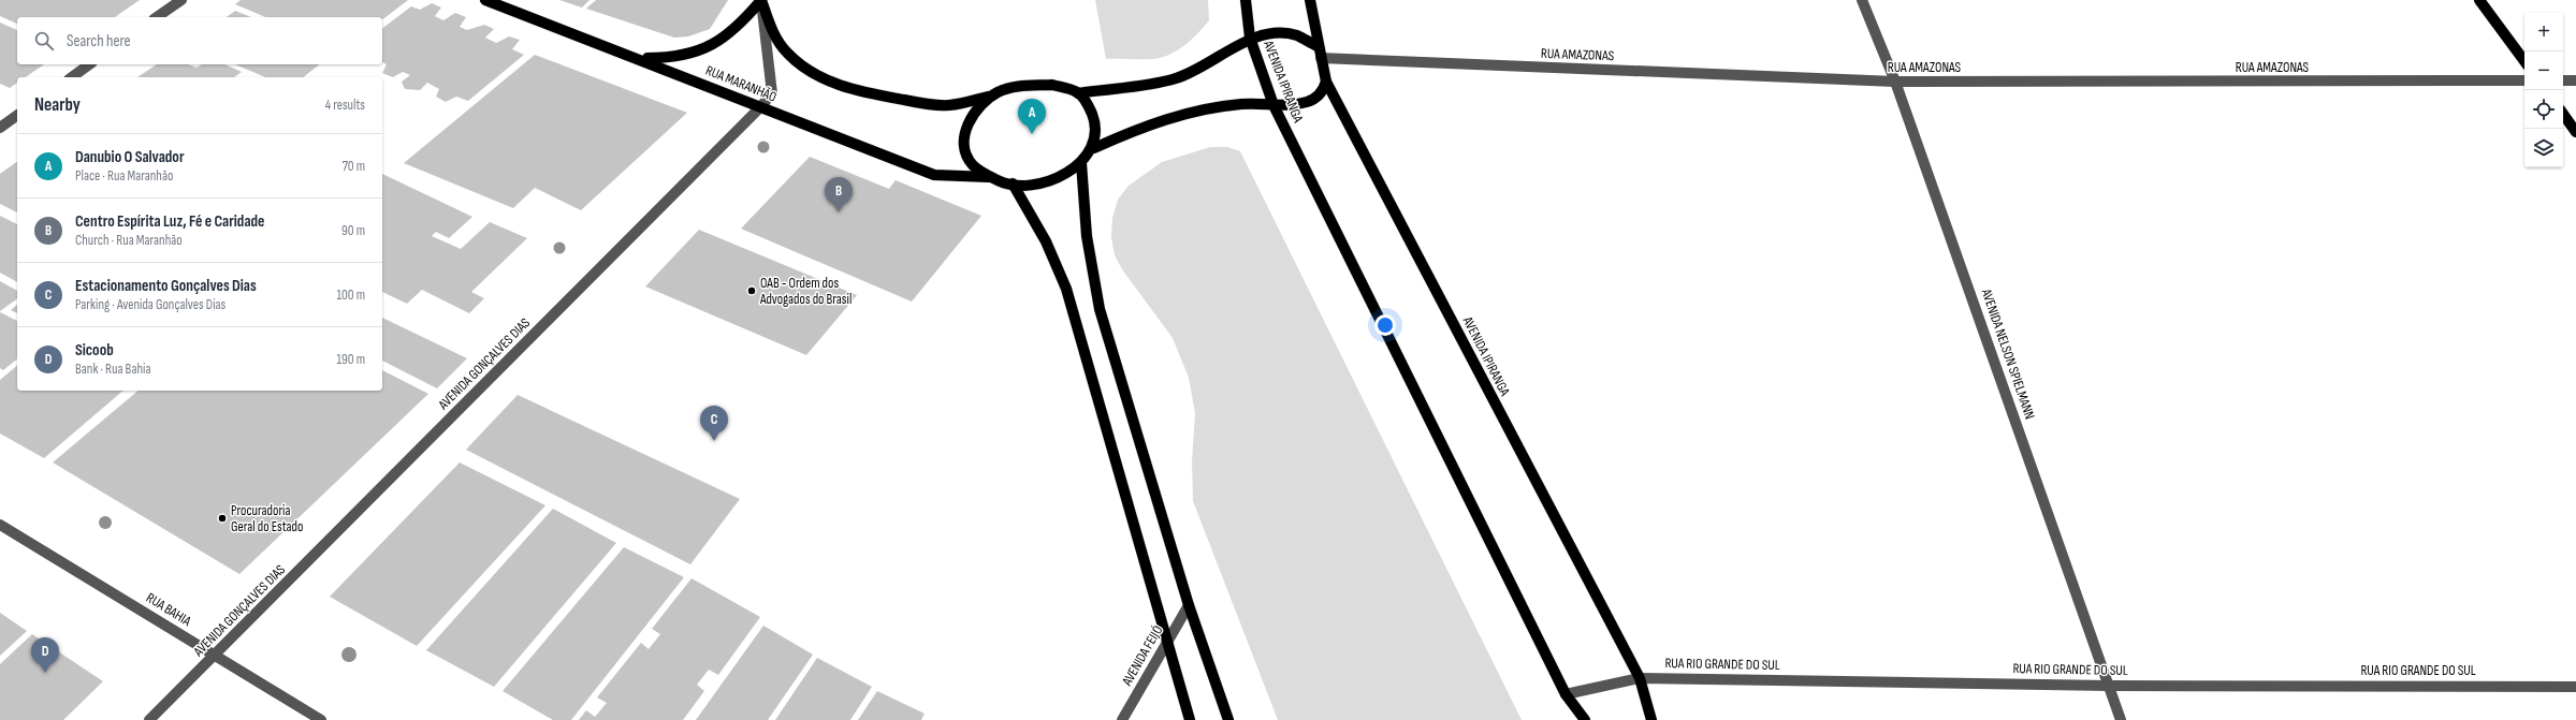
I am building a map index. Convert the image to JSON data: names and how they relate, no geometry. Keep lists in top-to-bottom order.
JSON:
{
  "streets": {
    "main road": ["AVENIDA IPIRANGA", "RUA MARANHÃO"],
    "street": [
      "RUA AMAZONAS",
      "AVENIDA NELSON SPIELMANN",
      "AVENIDA GONÇALVES DIAS",
      "RUA BAHIA",
      "AVENIDA FEIJÓ",
      "RUA RIO GRANDE DO SUL"
    ]
  },
  "crossings": [
    ["RUA AMAZONAS", "AVENIDA IPIRANGA"],
    ["RUA AMAZONAS", "AVENIDA NELSON SPIELMANN"],
    ["AVENIDA IPIRANGA", "RUA RIO GRANDE DO SUL"],
    ["RUA MARANHÃO", "AVENIDA GONÇALVES DIAS"],
    ["AVENIDA NELSON SPIELMANN", "RUA RIO GRANDE DO SUL"],
    ["AVENIDA GONÇALVES DIAS", "RUA BAHIA"]
  ],
  "places": ["OAB - Ordem dos Advogados do Brasil", "Procuradoria Geral do Estado"],
  "page": {
    "map_buttons": ["+", "−"],
    "search": "Search here",
    "heading": ["Nearby", "4 results"],
    "pins": [
      "A",
      "B",
      "C",
      "D"
    ],
    "list": [
      {
        "mark": "A",
        "name": "Danubio O Salvador",
        "note": "Place · Rua Maranhão",
        "value": "70 m"
      },
      {
        "mark": "B",
        "name": "Centro Espírita Luz, Fé e Caridade",
        "note": "Church · Rua Maranhão",
        "value": "90 m"
      },
      {
        "mark": "C",
        "name": "Estacionamento Gonçalves Dias",
        "note": "Parking · Avenida Gonçalves Dias",
        "value": "100 m"
      },
      {
        "mark": "D",
        "name": "Sicoob",
        "note": "Bank · Rua Bahia",
        "value": "190 m"
      }
    ]
  }
}
